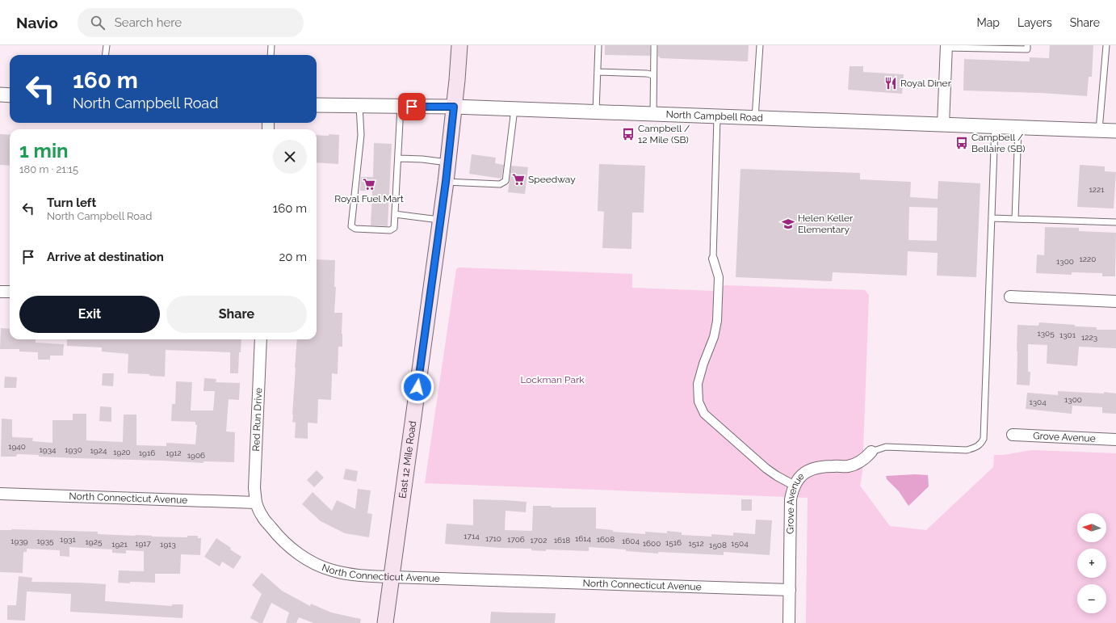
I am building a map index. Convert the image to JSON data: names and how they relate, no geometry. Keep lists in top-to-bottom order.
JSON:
{
  "streets": {
    "main road": ["East 12 Mile Road"],
    "street": [
      "North Campbell Road",
      "Red Run Drive",
      "Grove Avenue",
      "North Connecticut Avenue"
    ]
  },
  "crossings": [
    ["North Campbell Road", "East 12 Mile Road"],
    ["Red Run Drive", "North Connecticut Avenue"],
    ["Grove Avenue", "North Connecticut Avenue"],
    ["East 12 Mile Road", "North Connecticut Avenue"]
  ],
  "parks": ["Lockman Park"],
  "places": {
    "restaurant": ["Royal Diner"],
    "bus stop": ["Campbell / 12 Mile (SB)", "Campbell / Bellaire (SB)"],
    "supermarket": ["Speedway", "Royal Fuel Mart"],
    "school or university": ["Helen Keller Elementary"]
  },
  "house_numbers": [
    "1221",
    "1220",
    "1300",
    "1305",
    "1301",
    "1223",
    "1300",
    "1304",
    "1940",
    "1934",
    "1930",
    "1924",
    "1920",
    "1916",
    "1912",
    "1906",
    "1714",
    "1710",
    "1614",
    "1931",
    "1706",
    "1608",
    "1702",
    "1618",
    "1939",
    "1935",
    "1604",
    "1925",
    "1516",
    "1917",
    "1600",
    "1512",
    "1504",
    "1921",
    "1913",
    "1508"
  ],
  "north": "left",
  "page": {
    "header": "Navio",
    "search": "Search here",
    "nav": ["Map", "Layers", "Share"],
    "turn": ["160 m", "North Campbell Road"],
    "heading": ["1 min", "180 m · 21:15"],
    "list": [
      {
        "name": "Turn left",
        "note": "North Campbell Road",
        "value": "160 m"
      },
      {
        "name": "Arrive at destination",
        "value": "20 m"
      }
    ],
    "buttons": ["Exit", "Share"],
    "map_buttons": ["+", "−"]
  }
}
